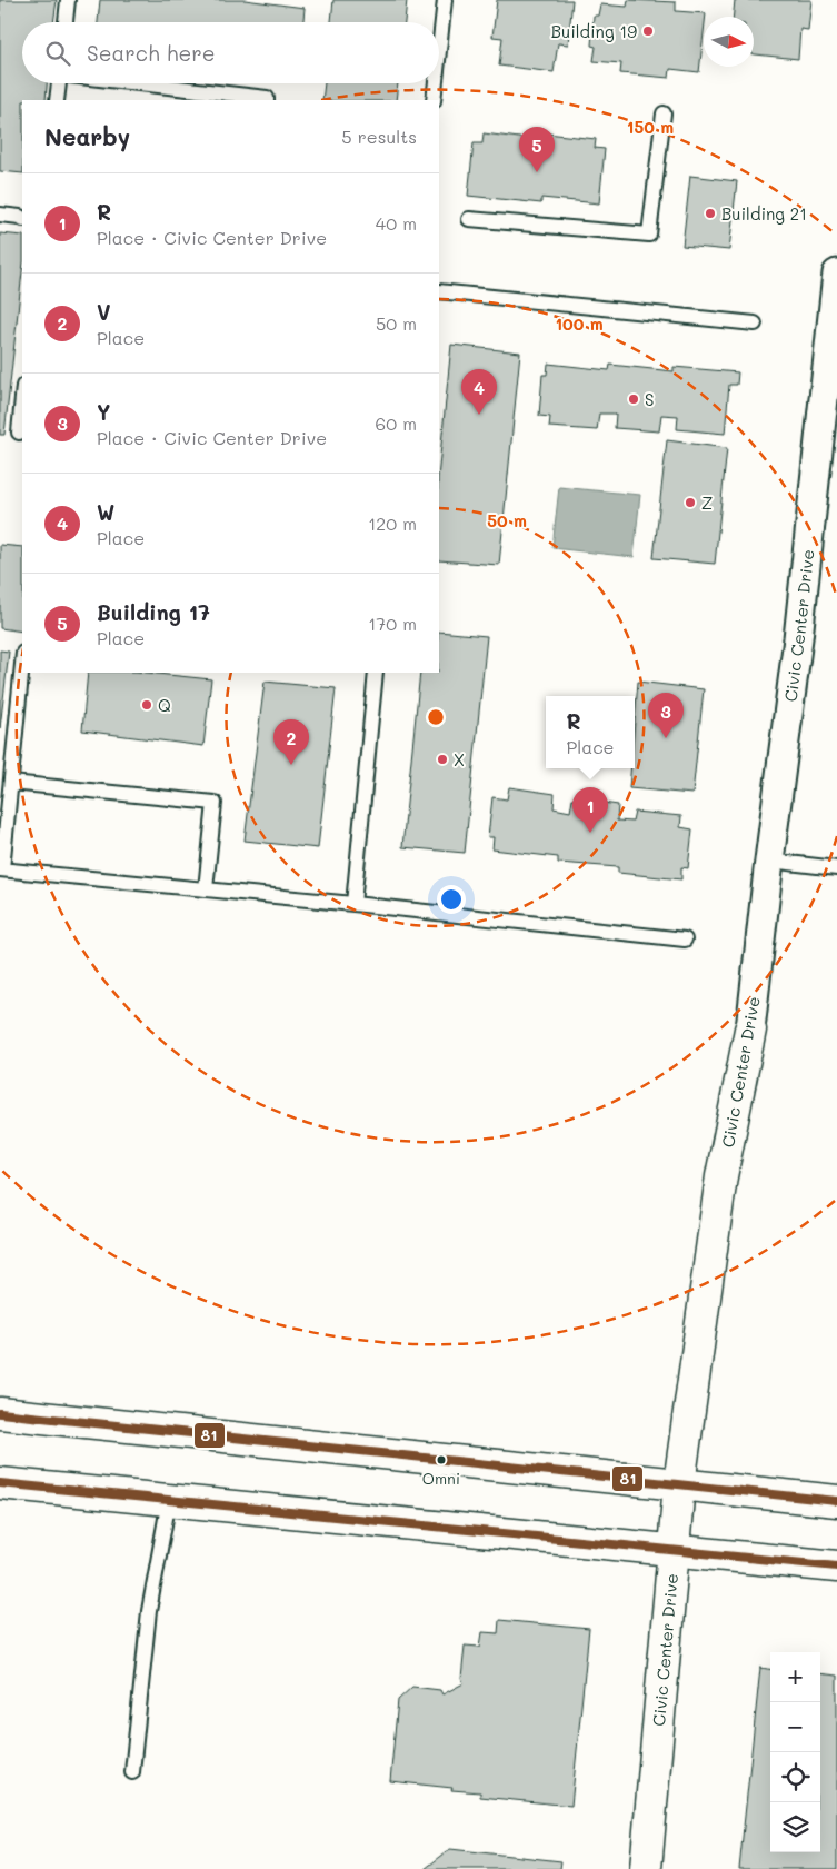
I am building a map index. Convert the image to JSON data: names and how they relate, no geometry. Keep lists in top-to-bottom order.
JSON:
{
  "streets": {
    "main road": ["Civic Center Drive"]
  },
  "places": [
    "Building 19",
    "Building 21",
    "S",
    "Z",
    "Q",
    "X",
    "Omni"
  ],
  "lines": ["transit line 81"],
  "north": "right",
  "page": {
    "search": "Search here",
    "heading": ["Nearby", "5 results"],
    "pins": [
      "5",
      "4",
      "3",
      "2",
      "1"
    ],
    "list": [
      {
        "mark": "1",
        "name": "R",
        "note": "Place · Civic Center Drive",
        "value": "40 m"
      },
      {
        "mark": "2",
        "name": "V",
        "note": "Place",
        "value": "50 m"
      },
      {
        "mark": "3",
        "name": "Y",
        "note": "Place · Civic Center Drive",
        "value": "60 m"
      },
      {
        "mark": "4",
        "name": "W",
        "note": "Place",
        "value": "120 m"
      },
      {
        "mark": "5",
        "name": "Building 17",
        "note": "Place",
        "value": "170 m"
      }
    ],
    "popup": ["R", "Place"],
    "map_buttons": ["+", "−"]
  },
  "rings": ["150 m", "100 m", "50 m"]
}
